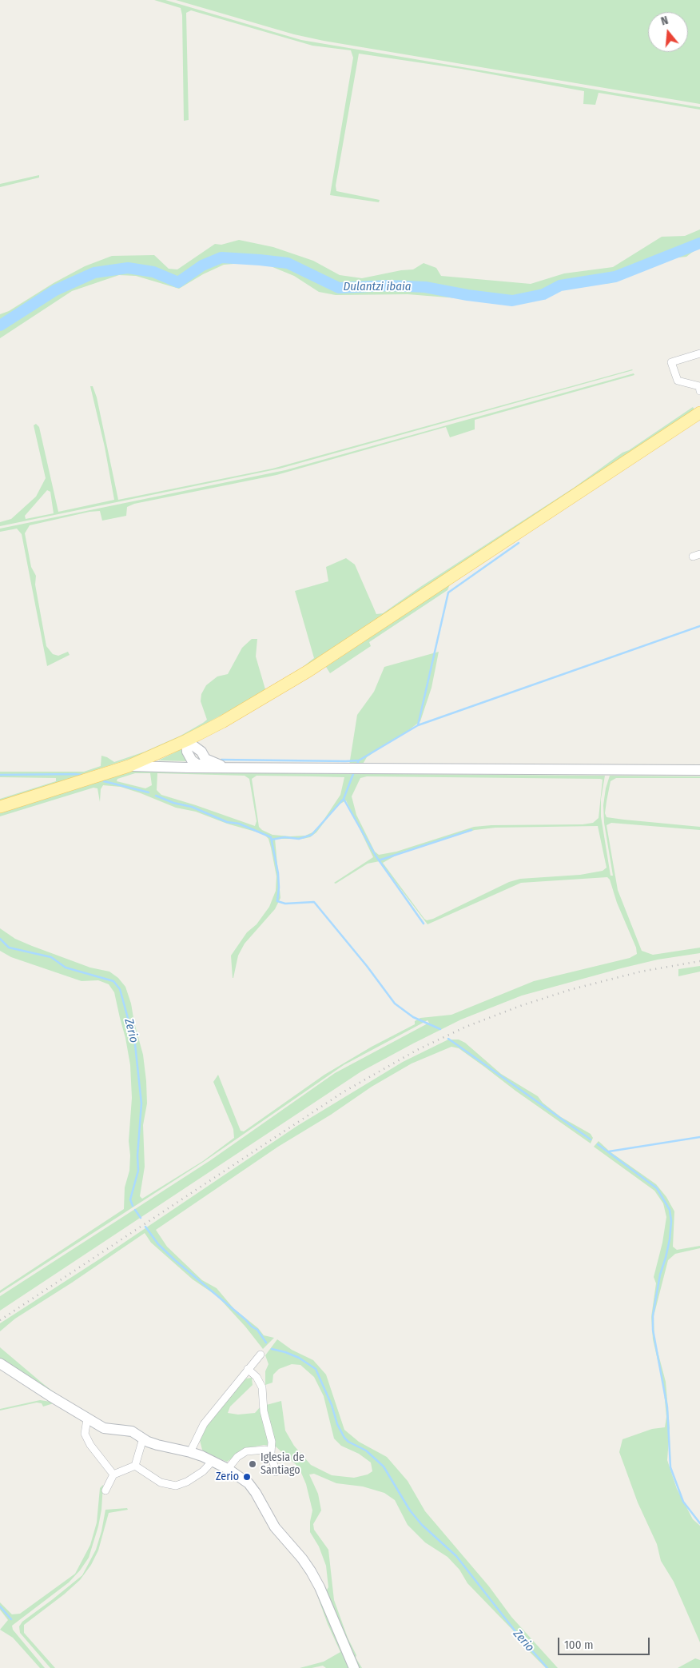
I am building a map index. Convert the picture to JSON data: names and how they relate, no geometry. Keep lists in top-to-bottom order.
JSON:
{
  "water": ["Dulantzi ibaia", "Zerio"],
  "places": ["Iglesia de Santiago", "Zerio"],
  "scale_bar": "100 m",
  "north": "top"
}
